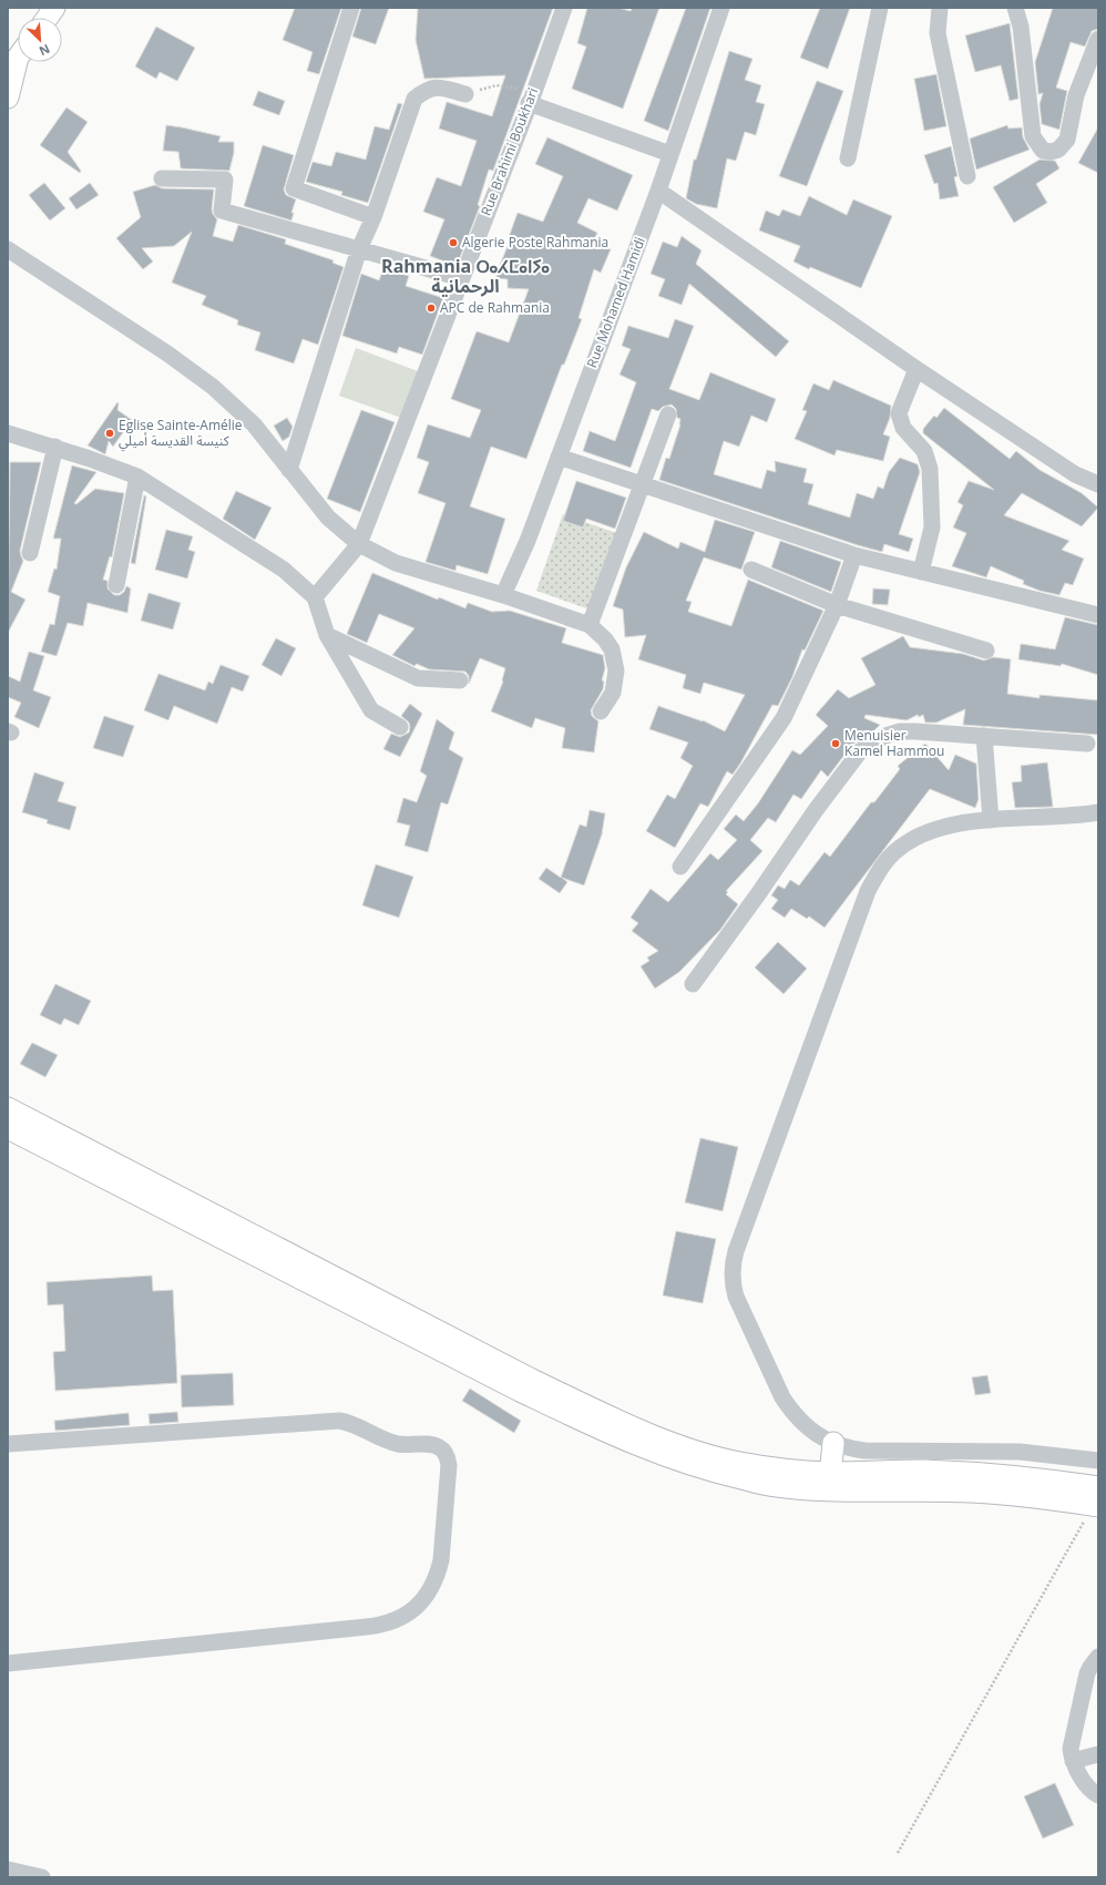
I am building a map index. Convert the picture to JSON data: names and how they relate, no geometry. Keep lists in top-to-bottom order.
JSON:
{
  "streets": {
    "street": ["Rue Brahimi Boukhari", "Rue Mohamed Hamidi"]
  },
  "districts": ["Rahmania ⵔⴰⵃⵎⴰⵏⵢⴰ الرحمانية"],
  "places": [
    "Algerie Poste Rahmania",
    "APC de Rahmania",
    "Eglise Sainte-Amélie كنيسة القديسة أميلي",
    "Menuisier Kamel Hammou"
  ],
  "north": "bottom right"
}
